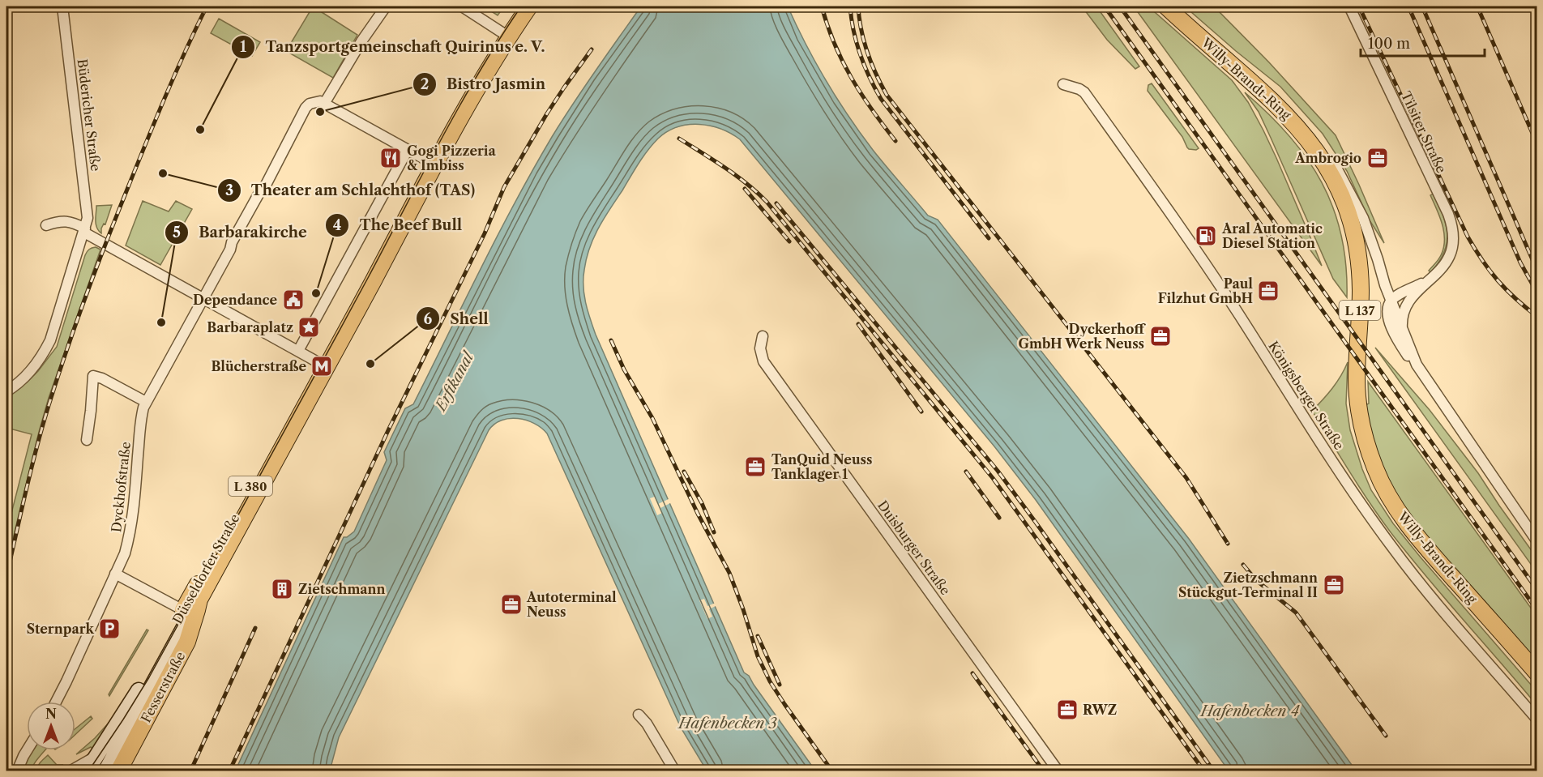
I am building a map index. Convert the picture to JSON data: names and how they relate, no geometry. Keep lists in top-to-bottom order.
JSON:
{
  "streets": {
    "main road": [
      "Willy-Brandt-Ring",
      "L 137",
      "L 380",
      "Düsseldorfer Straße",
      "Fesserstraße"
    ],
    "street": [
      "Büdericher Straße",
      "Tilsiter Straße",
      "Königsberger Straße",
      "Dyckhofstraße",
      "Duisburger Straße"
    ]
  },
  "crossings": [
    ["Willy-Brandt-Ring", "Tilsiter Straße"],
    ["Düsseldorfer Straße", "Fesserstraße"]
  ],
  "water": ["Erftkanal", "Hafenbecken 4", "Hafenbecken 3"],
  "places": {
    "other": [
      "Bistro Jasmin",
      "Tanzsportgemeinschaft Quirinus e. V.",
      "Theater am Schlachthof (TAS)",
      "The Beef Bull",
      "Barbarakirche",
      "Shell"
    ],
    "restaurant": ["Gogi Pizzeria & Imbiss"],
    "office": [
      "Ambrogio",
      "Paul Filzhut GmbH",
      "Dyckerhoff GmbH Werk Neuss",
      "TanQuid Neuss Tanklager 1",
      "Zietzschmann Stückgut-Terminal II",
      "Autoterminal Neuss",
      "RWZ"
    ],
    "fuel station": ["Aral Automatic Diesel Station"],
    "public building": ["Dependance"],
    "place": ["Barbaraplatz"],
    "metro station": ["Blücherstraße"],
    "building": ["Zietschmann"],
    "parking": ["Sternpark"]
  },
  "scale_bar": "100 m",
  "north": "top"
}
